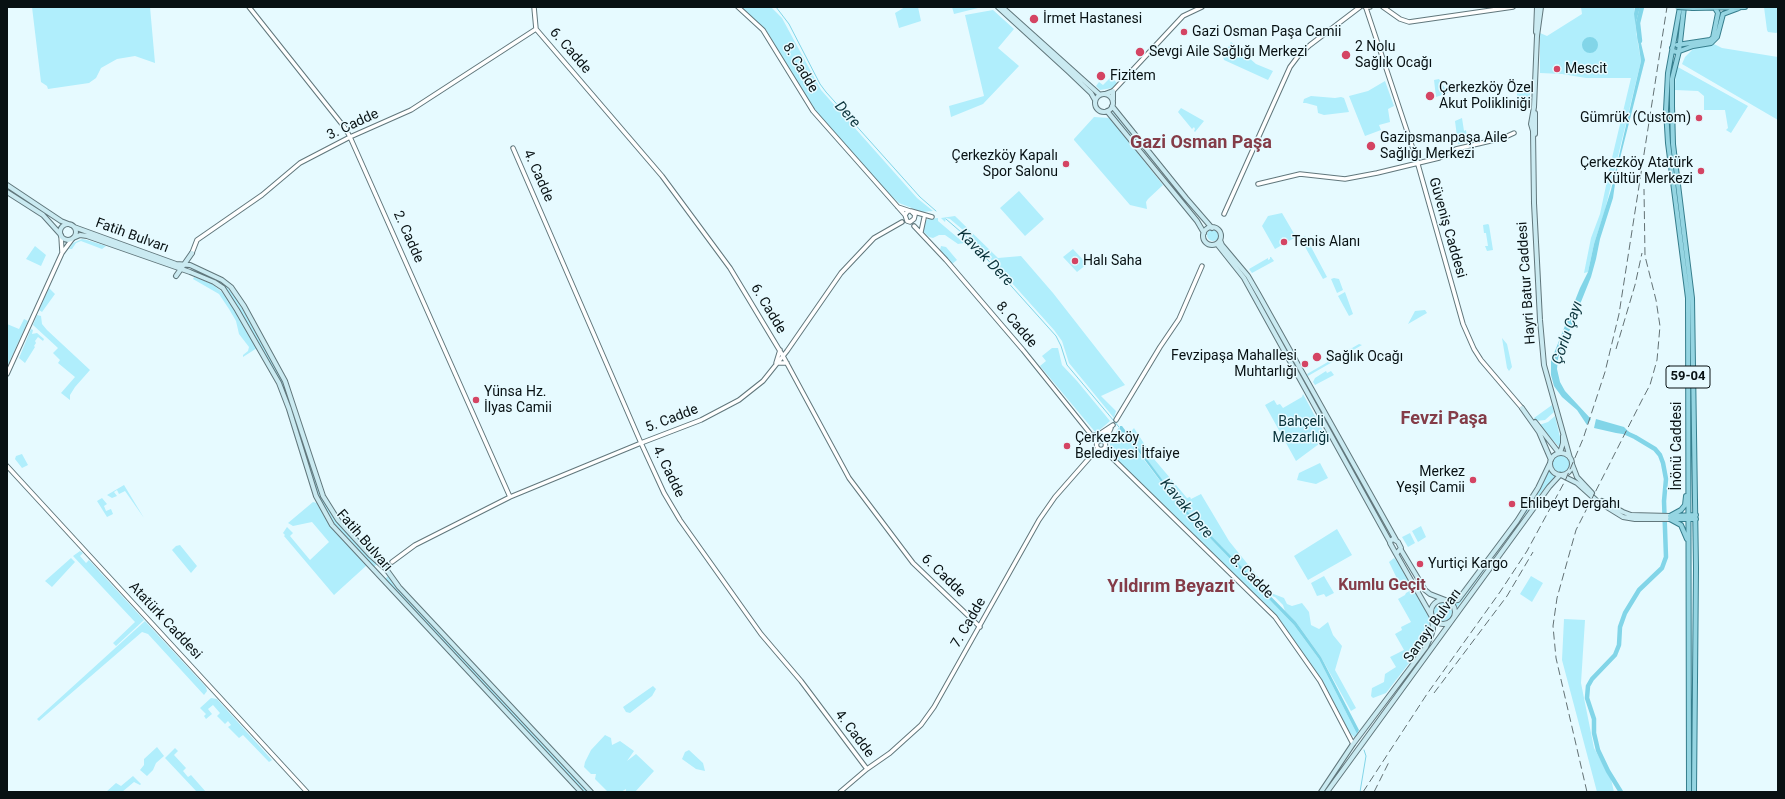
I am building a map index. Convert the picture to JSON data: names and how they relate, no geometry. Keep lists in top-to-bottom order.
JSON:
{
  "streets": {
    "main road": [
      "Güveniş Caddesi",
      "Fatih Bulvarı",
      "Hayri Batur Caddesi",
      "59-04",
      "İnönü Caddesi",
      "Sanayi Bulvarı"
    ],
    "street": [
      "6. Cadde",
      "8. Cadde",
      "3. Cadde",
      "4. Cadde",
      "2. Cadde",
      "5. Cadde",
      "Atatürk Caddesi",
      "7. Cadde"
    ]
  },
  "crossings": [
    ["6. Cadde", "3. Cadde"],
    ["6. Cadde", "5. Cadde"],
    ["6. Cadde", "7. Cadde"],
    ["8. Cadde", "5. Cadde"],
    ["8. Cadde", "7. Cadde"],
    ["8. Cadde", "Sanayi Bulvarı"],
    ["3. Cadde", "2. Cadde"],
    ["4. Cadde", "5. Cadde"],
    ["4. Cadde", "7. Cadde"],
    ["Güveniş Caddesi", "Hayri Batur Caddesi"],
    ["Güveniş Caddesi", "Sanayi Bulvarı"],
    ["2. Cadde", "5. Cadde"],
    ["Hayri Batur Caddesi", "Sanayi Bulvarı"]
  ],
  "districts": [
    "Gazi Osman Paşa",
    "Fevzi Paşa",
    "Kumlu Geçit",
    "Yıldırım Beyazıt"
  ],
  "water": ["Dere", "Kavak Dere", "Çorlu Çayı"],
  "parks": ["Bahçeli Mezarlığı"],
  "places": [
    "İrmet Hastanesi",
    "Gazi Osman Paşa Camii",
    "Sevgi Aile Sağlığı Merkezi",
    "2 Nolu Sağlık Ocağı",
    "Mescit",
    "Fizitem",
    "Çerkezköy Özel Akut Polikliniği",
    "Gümrük (Custom)",
    "Gazipsmanpaşa Aile Sağlığı Merkezi",
    "Çerkezköy Kapalı Spor Salonu",
    "Çerkezköy Atatürk Kültür Merkezi",
    "Tenis Alanı",
    "Halı Saha",
    "Sağlık Ocağı",
    "Fevzipaşa Mahallesi Muhtarlığı",
    "Yünsa Hz. İlyas Camii",
    "Çerkezköy Belediyesi İtfaiye",
    "Merkez Yeşil Camii",
    "Ehlibeyt Dergahı",
    "Yurtiçi Kargo"
  ]
}
